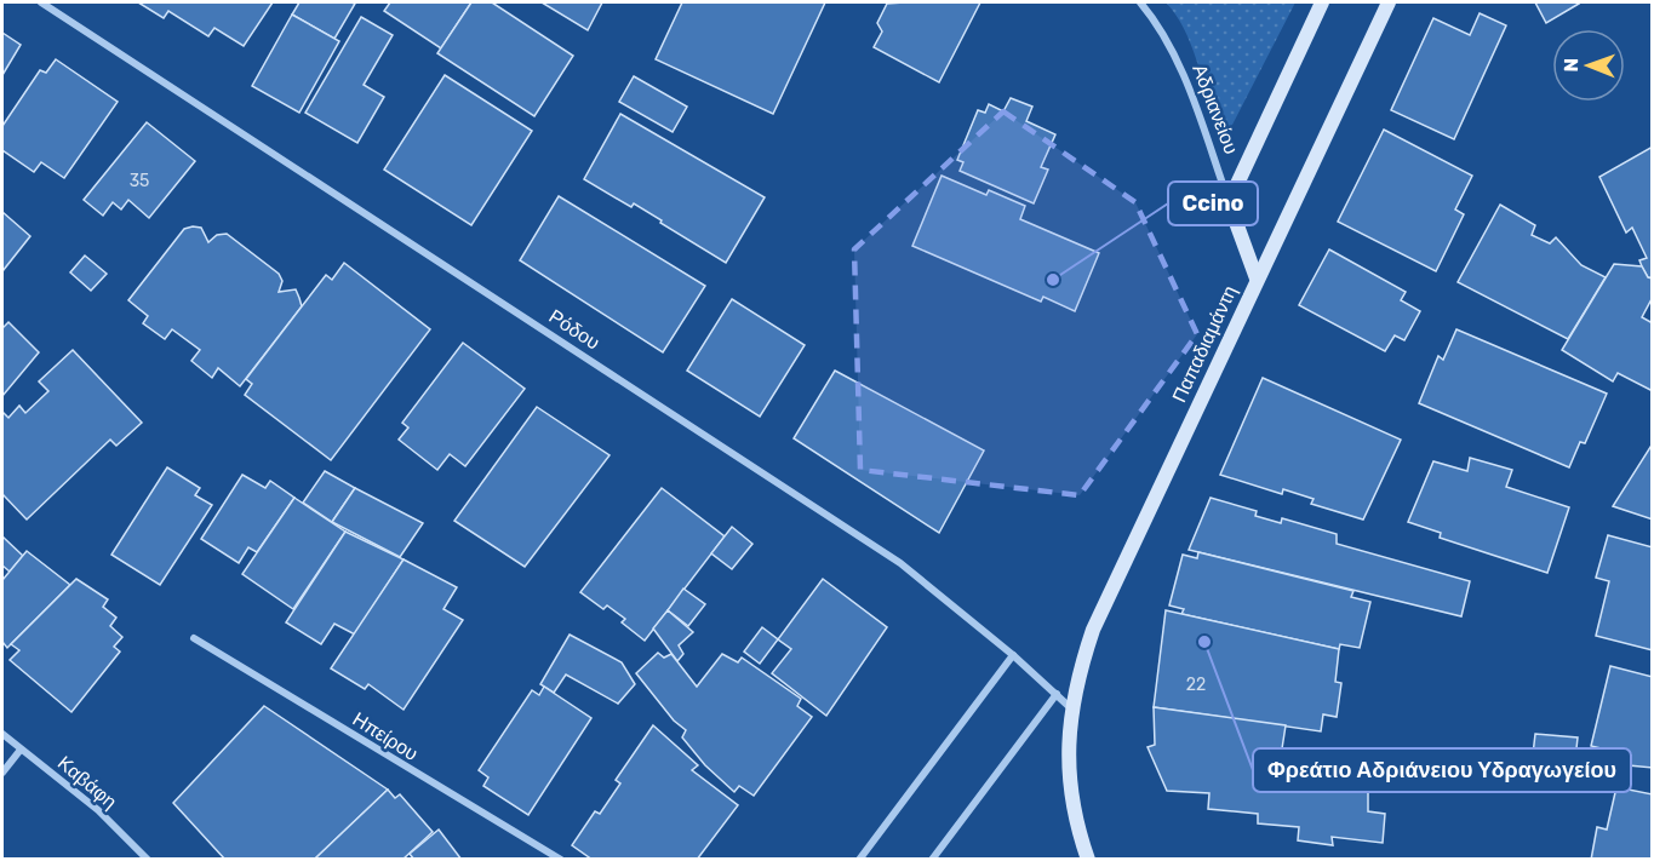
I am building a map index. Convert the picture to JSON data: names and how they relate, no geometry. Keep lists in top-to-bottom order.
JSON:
{
  "streets": {
    "main road": ["Αδριανείου", "Παπαδιαμάντη"],
    "street": ["Ρόδου", "Ηπείρου", "Καβάφη"]
  },
  "crossings": [
    ["Αδριανείου", "Παπαδιαμάντη"],
    ["Ρόδου", "Παπαδιαμάντη"]
  ],
  "places": ["Ccino", "Φρεάτιο Αδριάνειου Υδραγωγείου"],
  "house_numbers": ["35", "22"],
  "north": "left"
}
